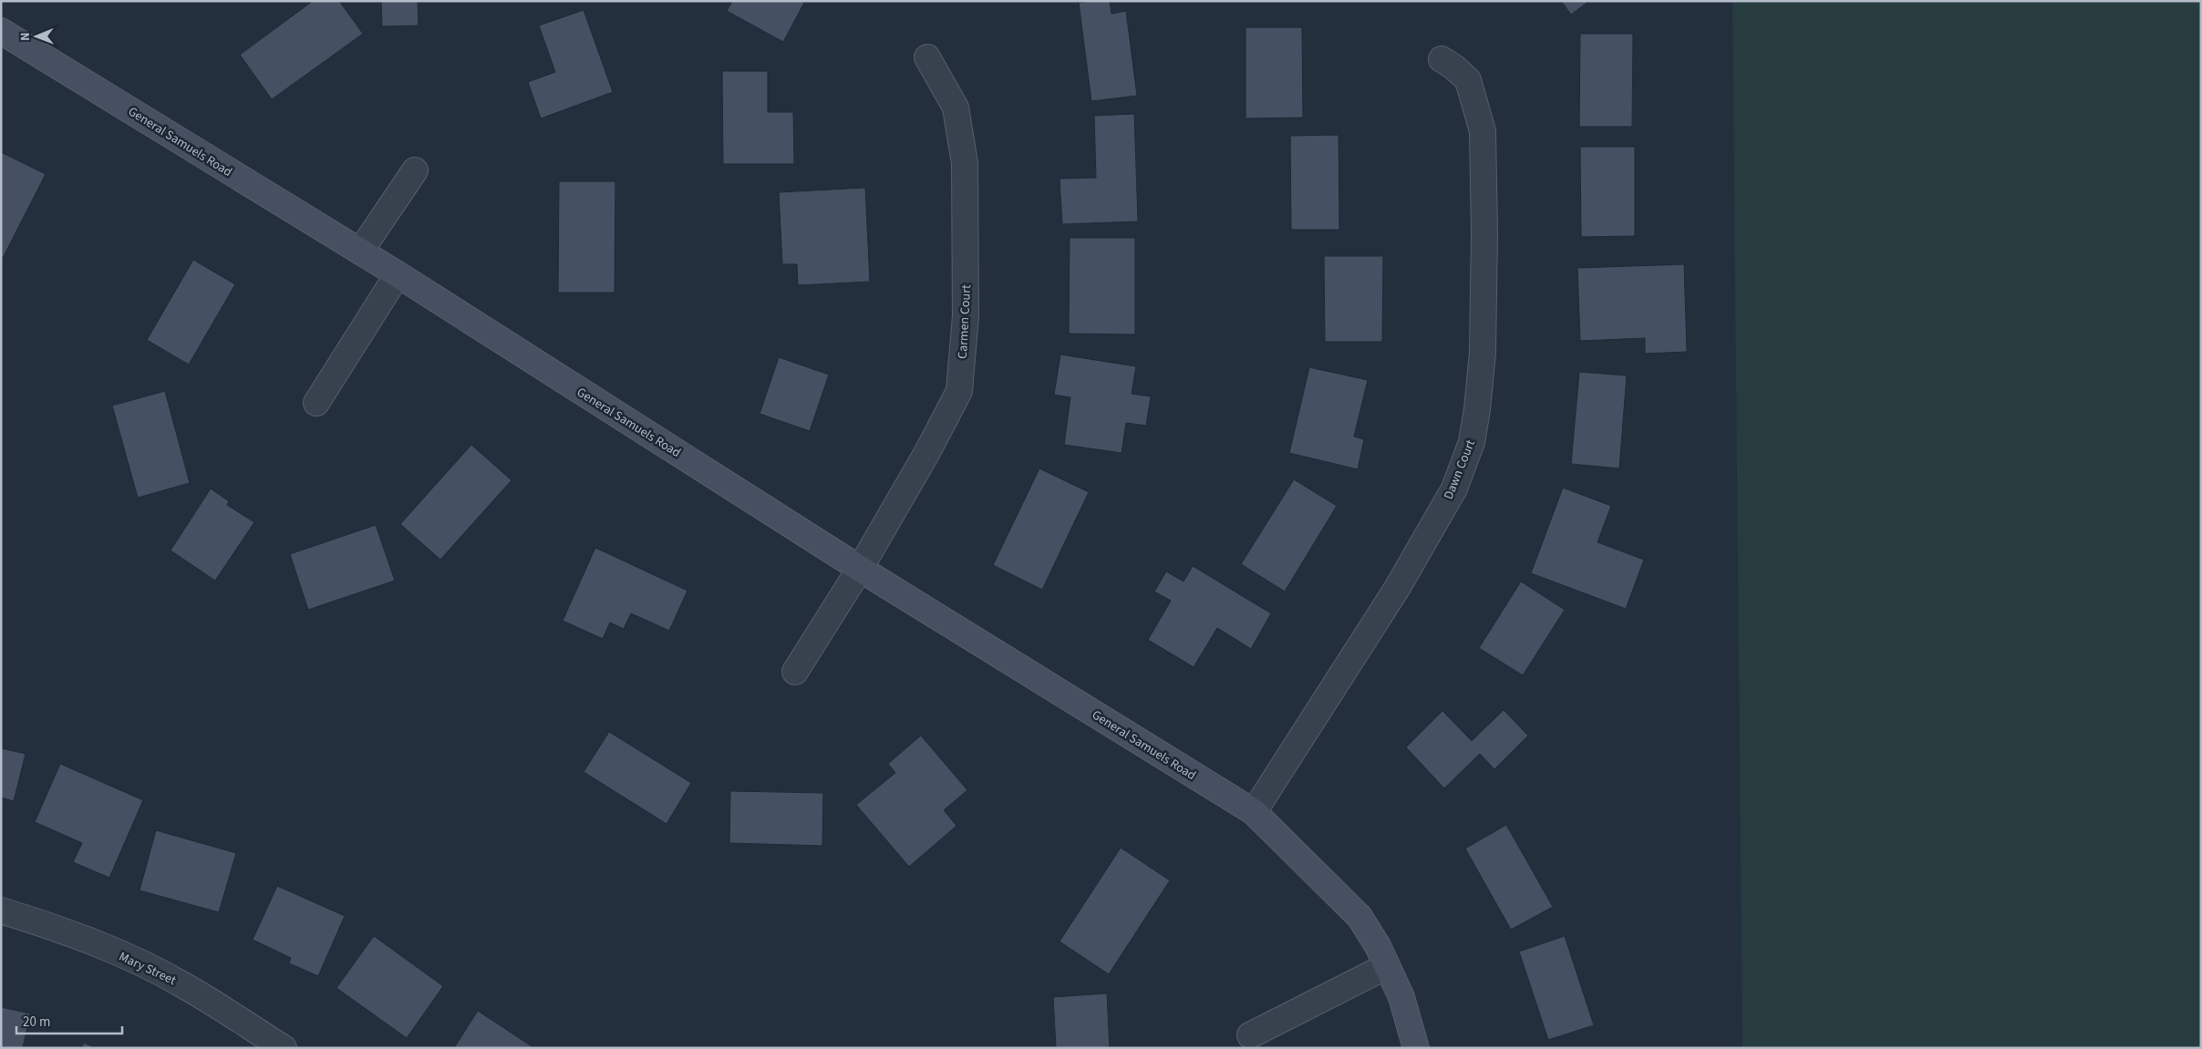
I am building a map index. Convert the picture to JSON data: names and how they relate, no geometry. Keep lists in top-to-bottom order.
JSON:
{
  "streets": {
    "street": [
      "General Samuels Road",
      "Carmen Court",
      "Dawn Court",
      "Mary Street"
    ]
  },
  "crossings": [
    ["General Samuels Road", "Carmen Court"],
    ["General Samuels Road", "Dawn Court"]
  ],
  "scale_bar": "20 m",
  "north": "left"
}
